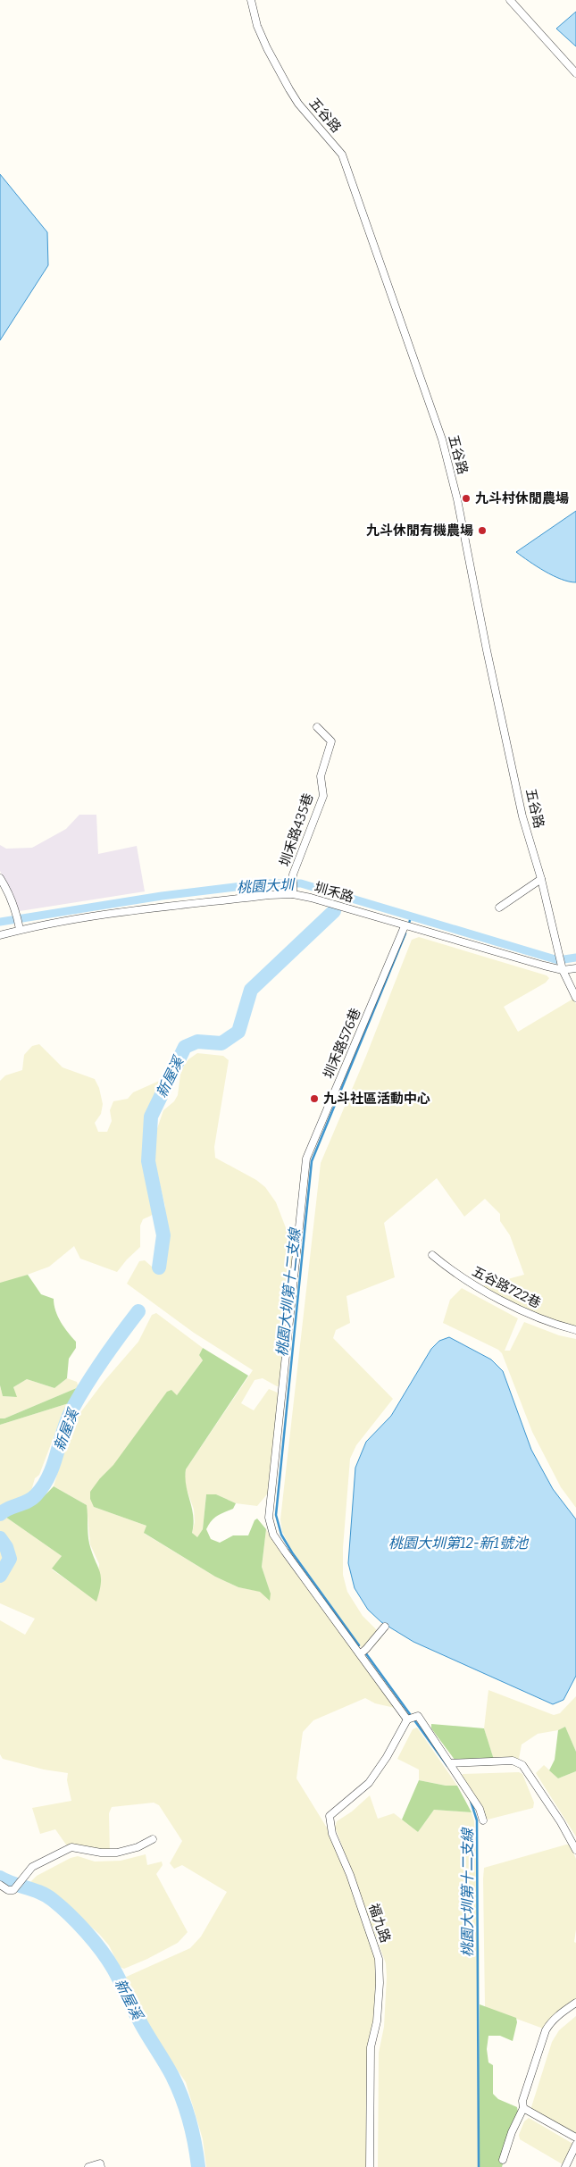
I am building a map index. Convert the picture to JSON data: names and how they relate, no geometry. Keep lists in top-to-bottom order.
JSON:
{
  "streets": {
    "street": [
      "五谷路",
      "圳禾路435巷",
      "圳禾路",
      "圳禾路576巷",
      "五谷路722巷",
      "福九路"
    ]
  },
  "crossings": [
    ["五谷路", "圳禾路"],
    ["圳禾路435巷", "圳禾路"],
    ["圳禾路", "圳禾路576巷"],
    ["圳禾路576巷", "福九路"]
  ],
  "water": [
    "桃園大圳",
    "新屋溪",
    "桃園大圳第十二支線",
    "桃園大圳第12-新1號池"
  ],
  "places": ["九斗村休閒農場", "九斗休閒有機農場", "九斗社區活動中心"]
}
